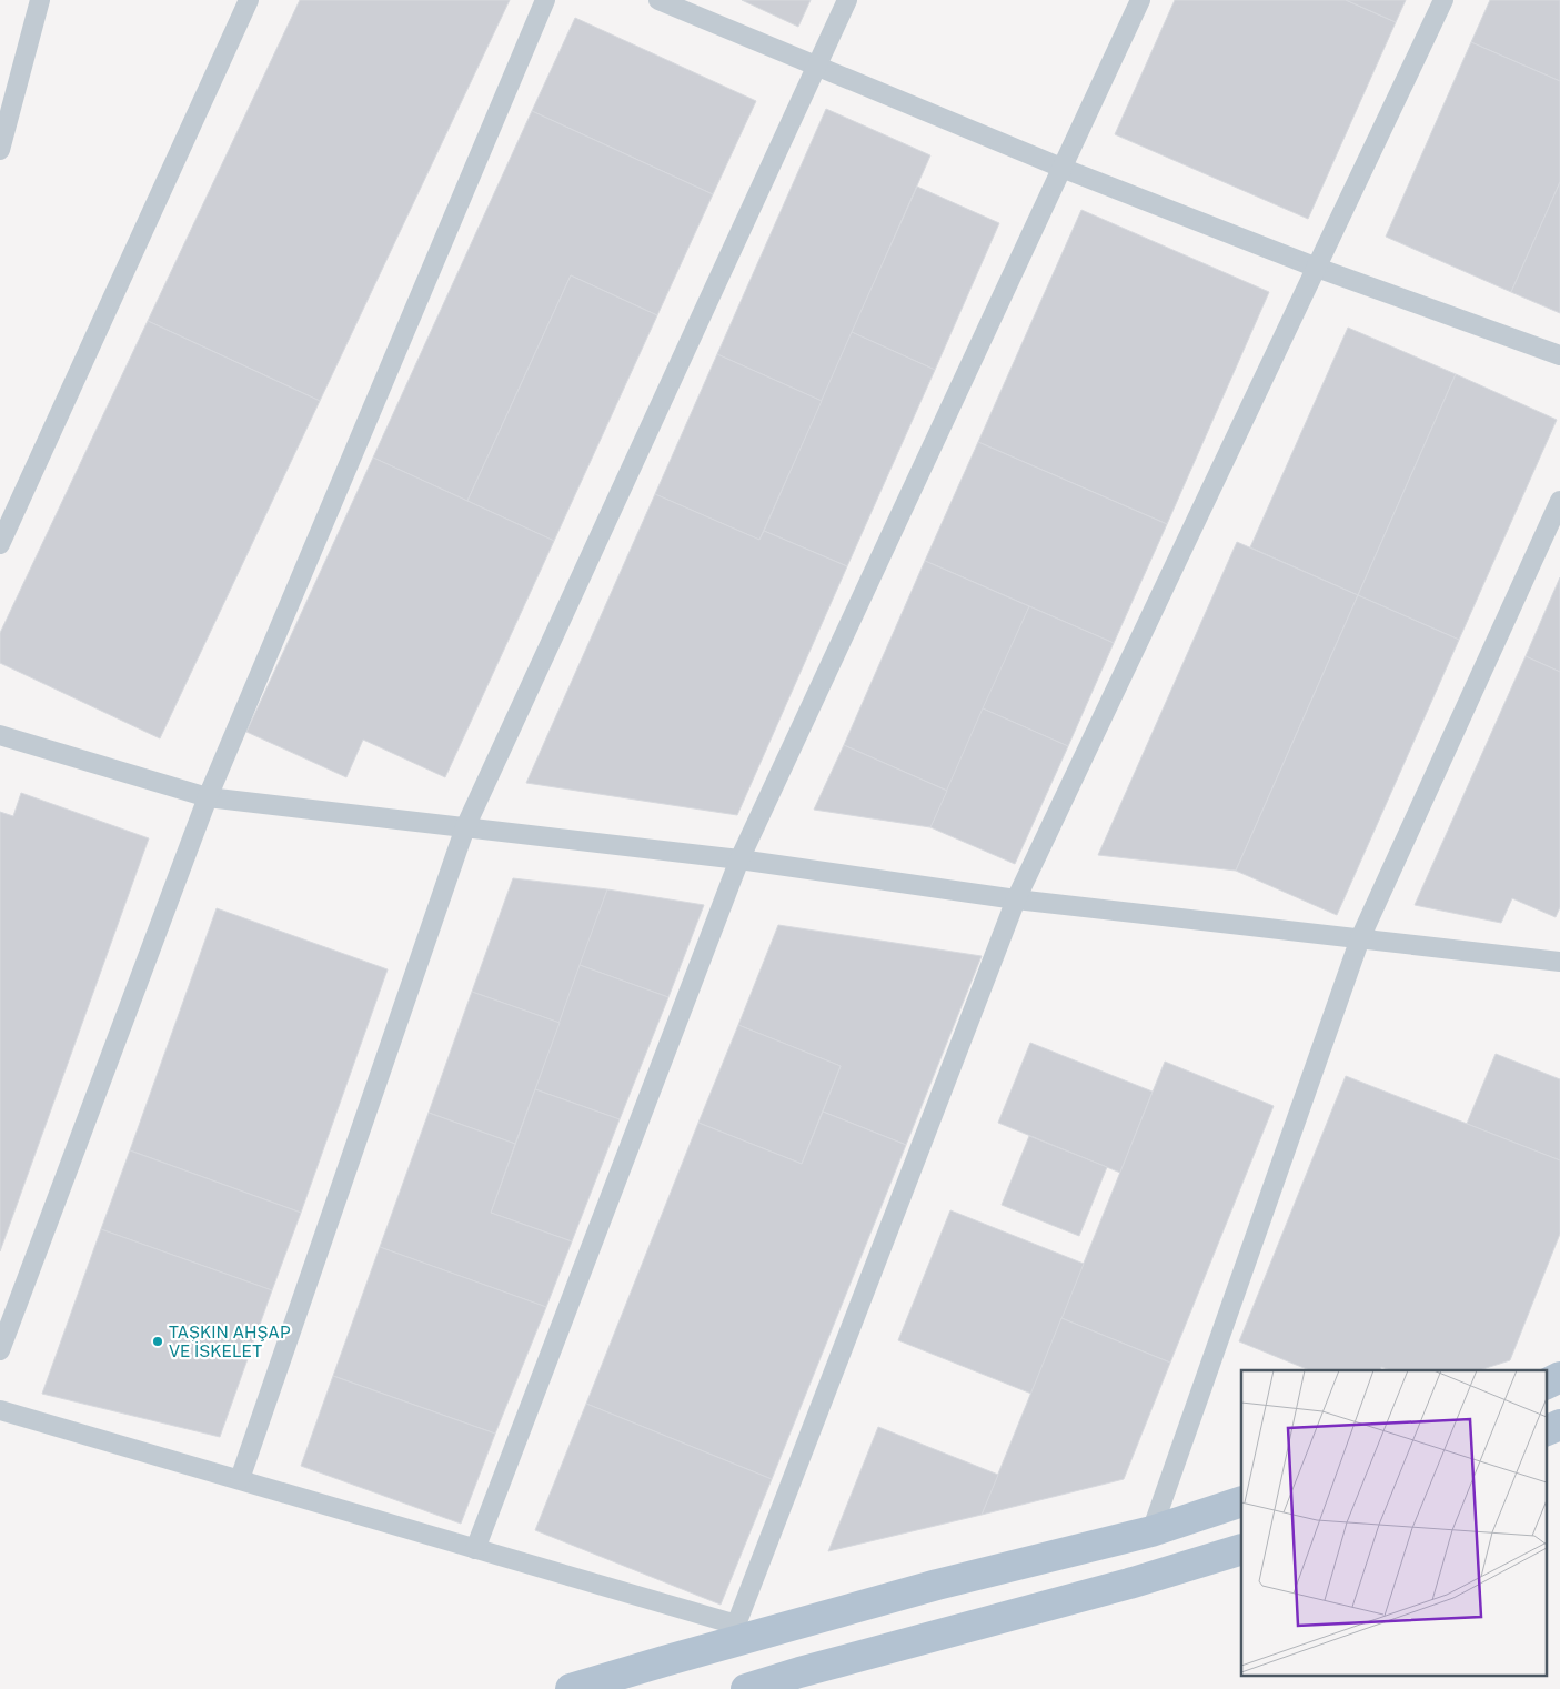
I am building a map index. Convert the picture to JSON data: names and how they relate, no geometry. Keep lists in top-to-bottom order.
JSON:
{
  "places": ["TAŞKIN AHŞAP VE İSKELET"]
}
